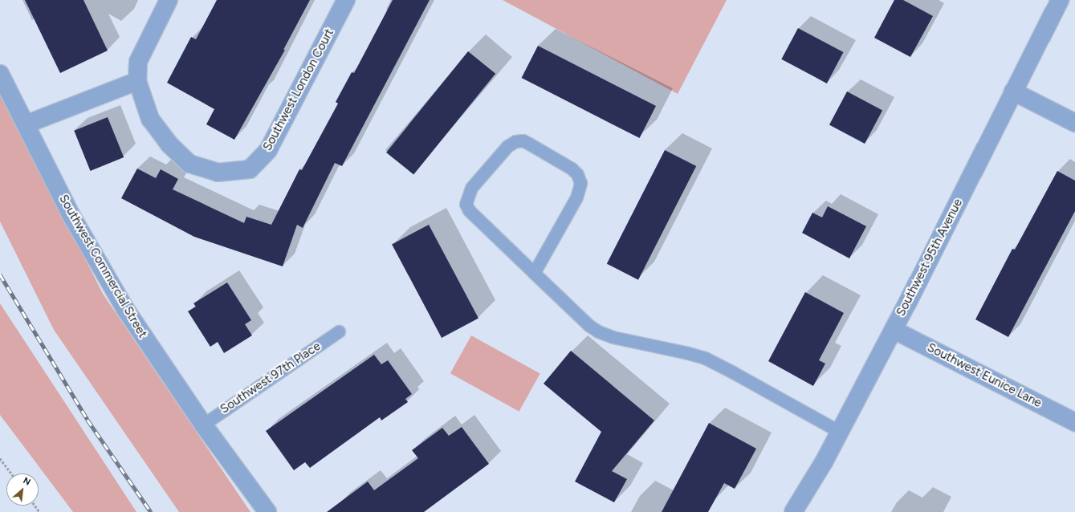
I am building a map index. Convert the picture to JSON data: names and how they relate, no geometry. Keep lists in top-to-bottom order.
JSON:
{
  "streets": {
    "street": [
      "Southwest London Court",
      "Southwest 95th Avenue",
      "Southwest Commercial Street",
      "Southwest Eunice Lane"
    ],
    "lane": ["Southwest 97th Place"]
  },
  "crossings": [
    ["Southwest 95th Avenue", "Southwest Eunice Lane"],
    ["Southwest Commercial Street", "Southwest 97th Place"]
  ],
  "north": "top right"
}
